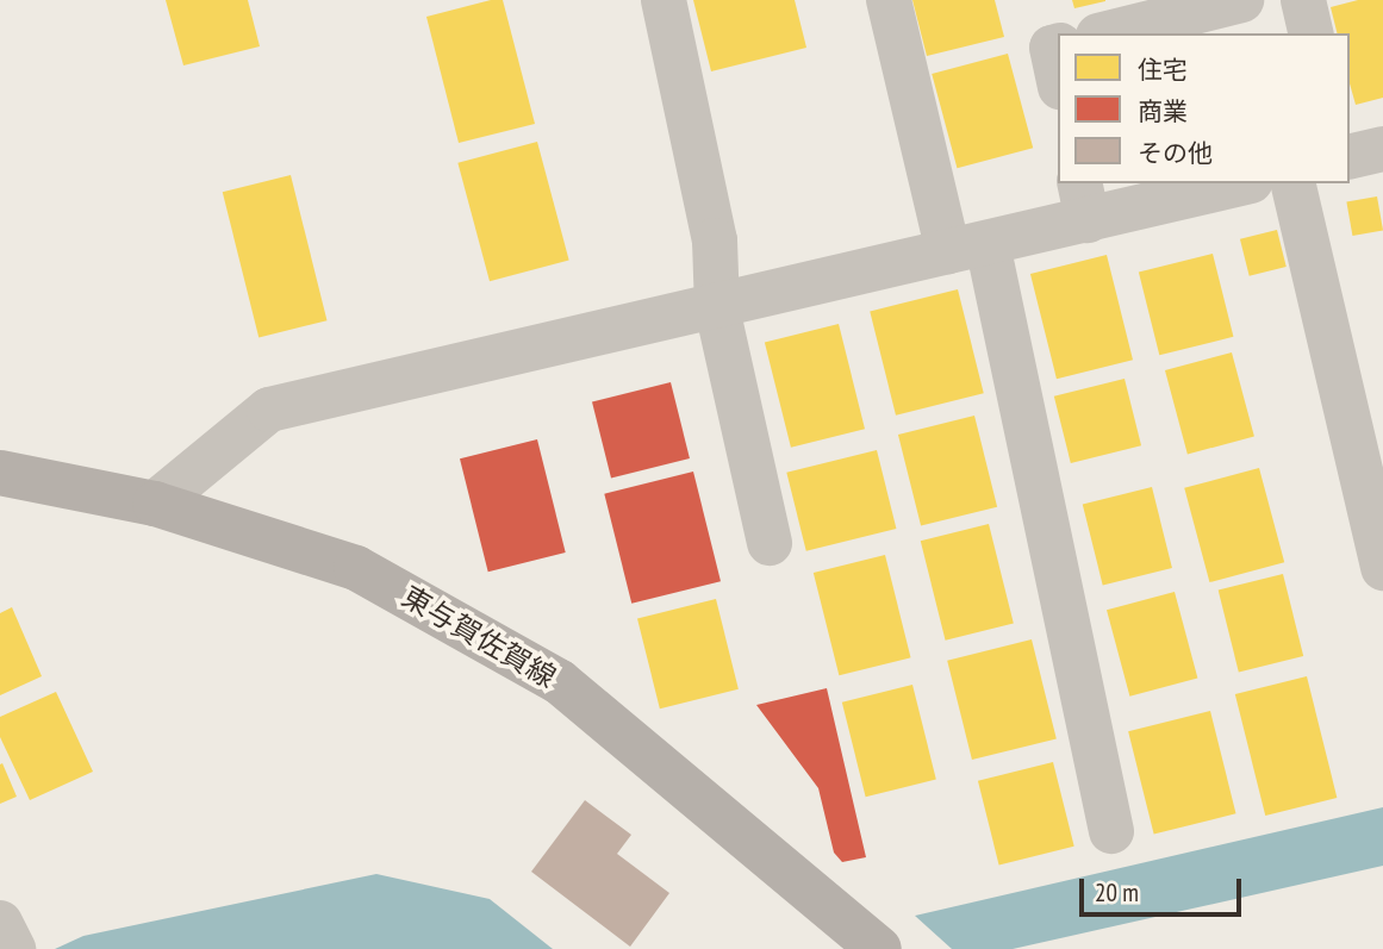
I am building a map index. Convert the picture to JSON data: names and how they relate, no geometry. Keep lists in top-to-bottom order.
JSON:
{
  "streets": {
    "main road": ["東与賀佐賀線"]
  },
  "legend": ["住宅", "商業", "その他"],
  "scale_bar": "20 m"
}
